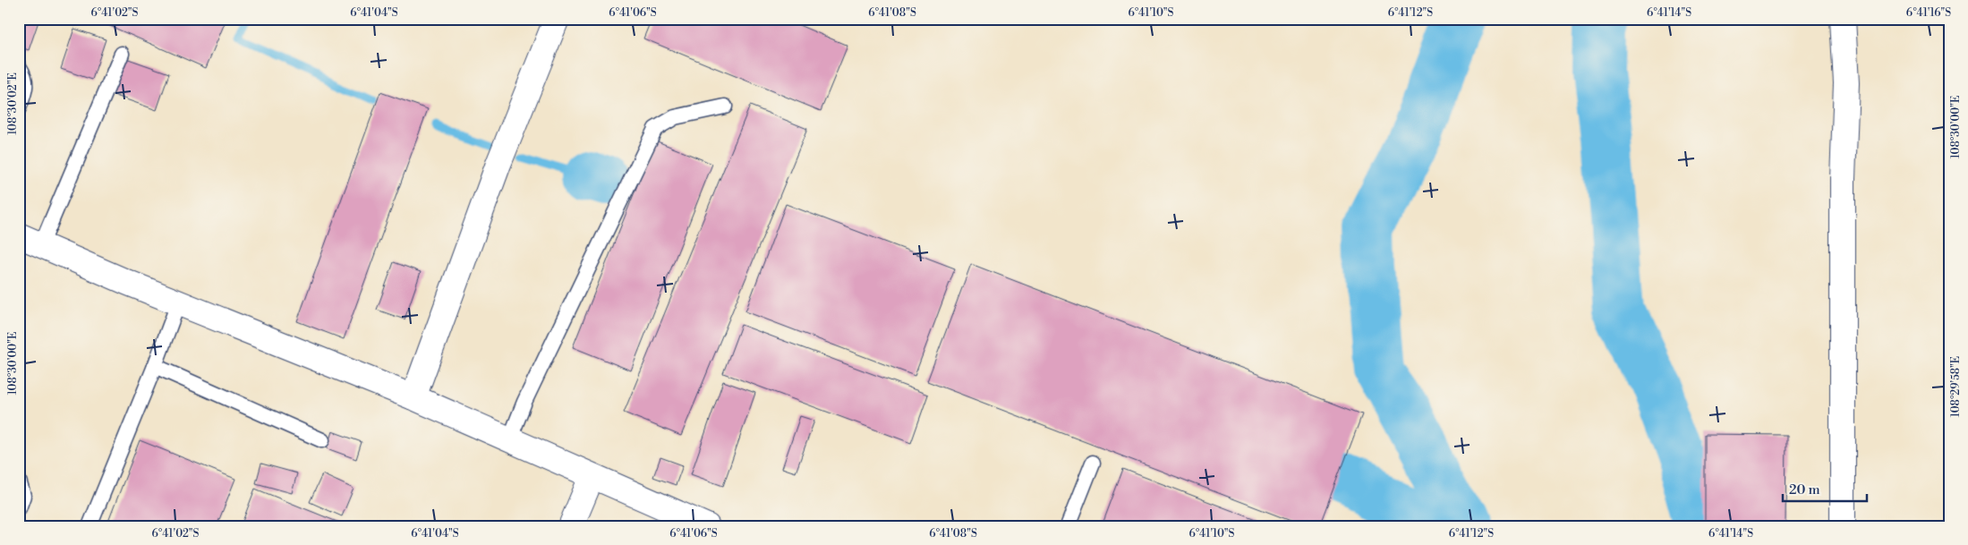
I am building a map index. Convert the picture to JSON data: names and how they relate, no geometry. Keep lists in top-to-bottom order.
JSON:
{
  "scale_bar": "20 m",
  "coordinates": [
    "6°41'02\"S",
    "6°41'04\"S",
    "6°41'06\"S",
    "6°41'08\"S",
    "6°41'10\"S",
    "6°41'12\"S",
    "6°41'14\"S",
    "6°41'16\"S",
    "108°30'02\"E",
    "108°30'00\"E",
    "108°29'58\"E"
  ]
}
